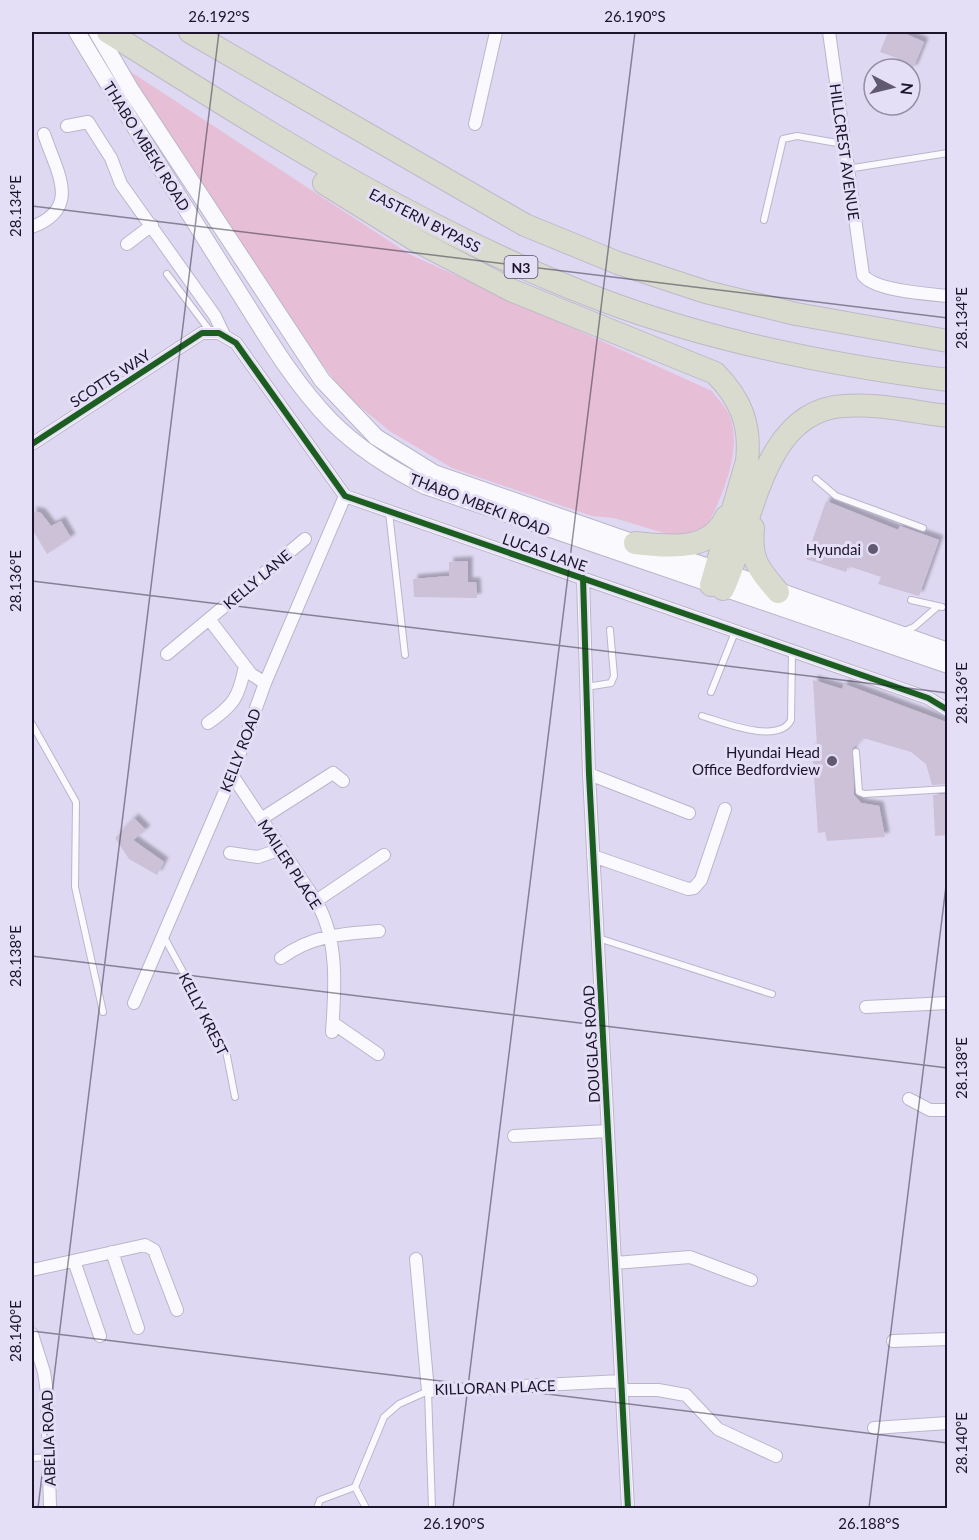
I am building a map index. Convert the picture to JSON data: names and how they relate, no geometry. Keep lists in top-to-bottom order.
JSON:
{
  "streets": {
    "highway": ["EASTERN BYPASS", "N3"],
    "main road": ["THABO MBEKI ROAD"],
    "street": [
      "HILLCREST AVENUE",
      "SCOTTS WAY",
      "LUCAS LANE",
      "KELLY LANE",
      "KELLY ROAD",
      "MAILER PLACE",
      "DOUGLAS ROAD",
      "KILLORAN PLACE",
      "ABELIA ROAD"
    ],
    "lane": ["KELLY KREST"]
  },
  "crossings": [
    ["LUCAS LANE", "KELLY ROAD"],
    ["LUCAS LANE", "DOUGLAS ROAD"],
    ["KELLY LANE", "KELLY ROAD"],
    ["KELLY ROAD", "MAILER PLACE"],
    ["KELLY ROAD", "KELLY KREST"],
    ["DOUGLAS ROAD", "KILLORAN PLACE"]
  ],
  "places": ["Hyundai", "Hyundai Head Office Bedfordview"],
  "north": "right",
  "coordinates": [
    "26.192°S",
    "26.190°S",
    "28.134°E",
    "28.136°E",
    "28.138°E",
    "28.140°E",
    "26.188°S"
  ]
}
